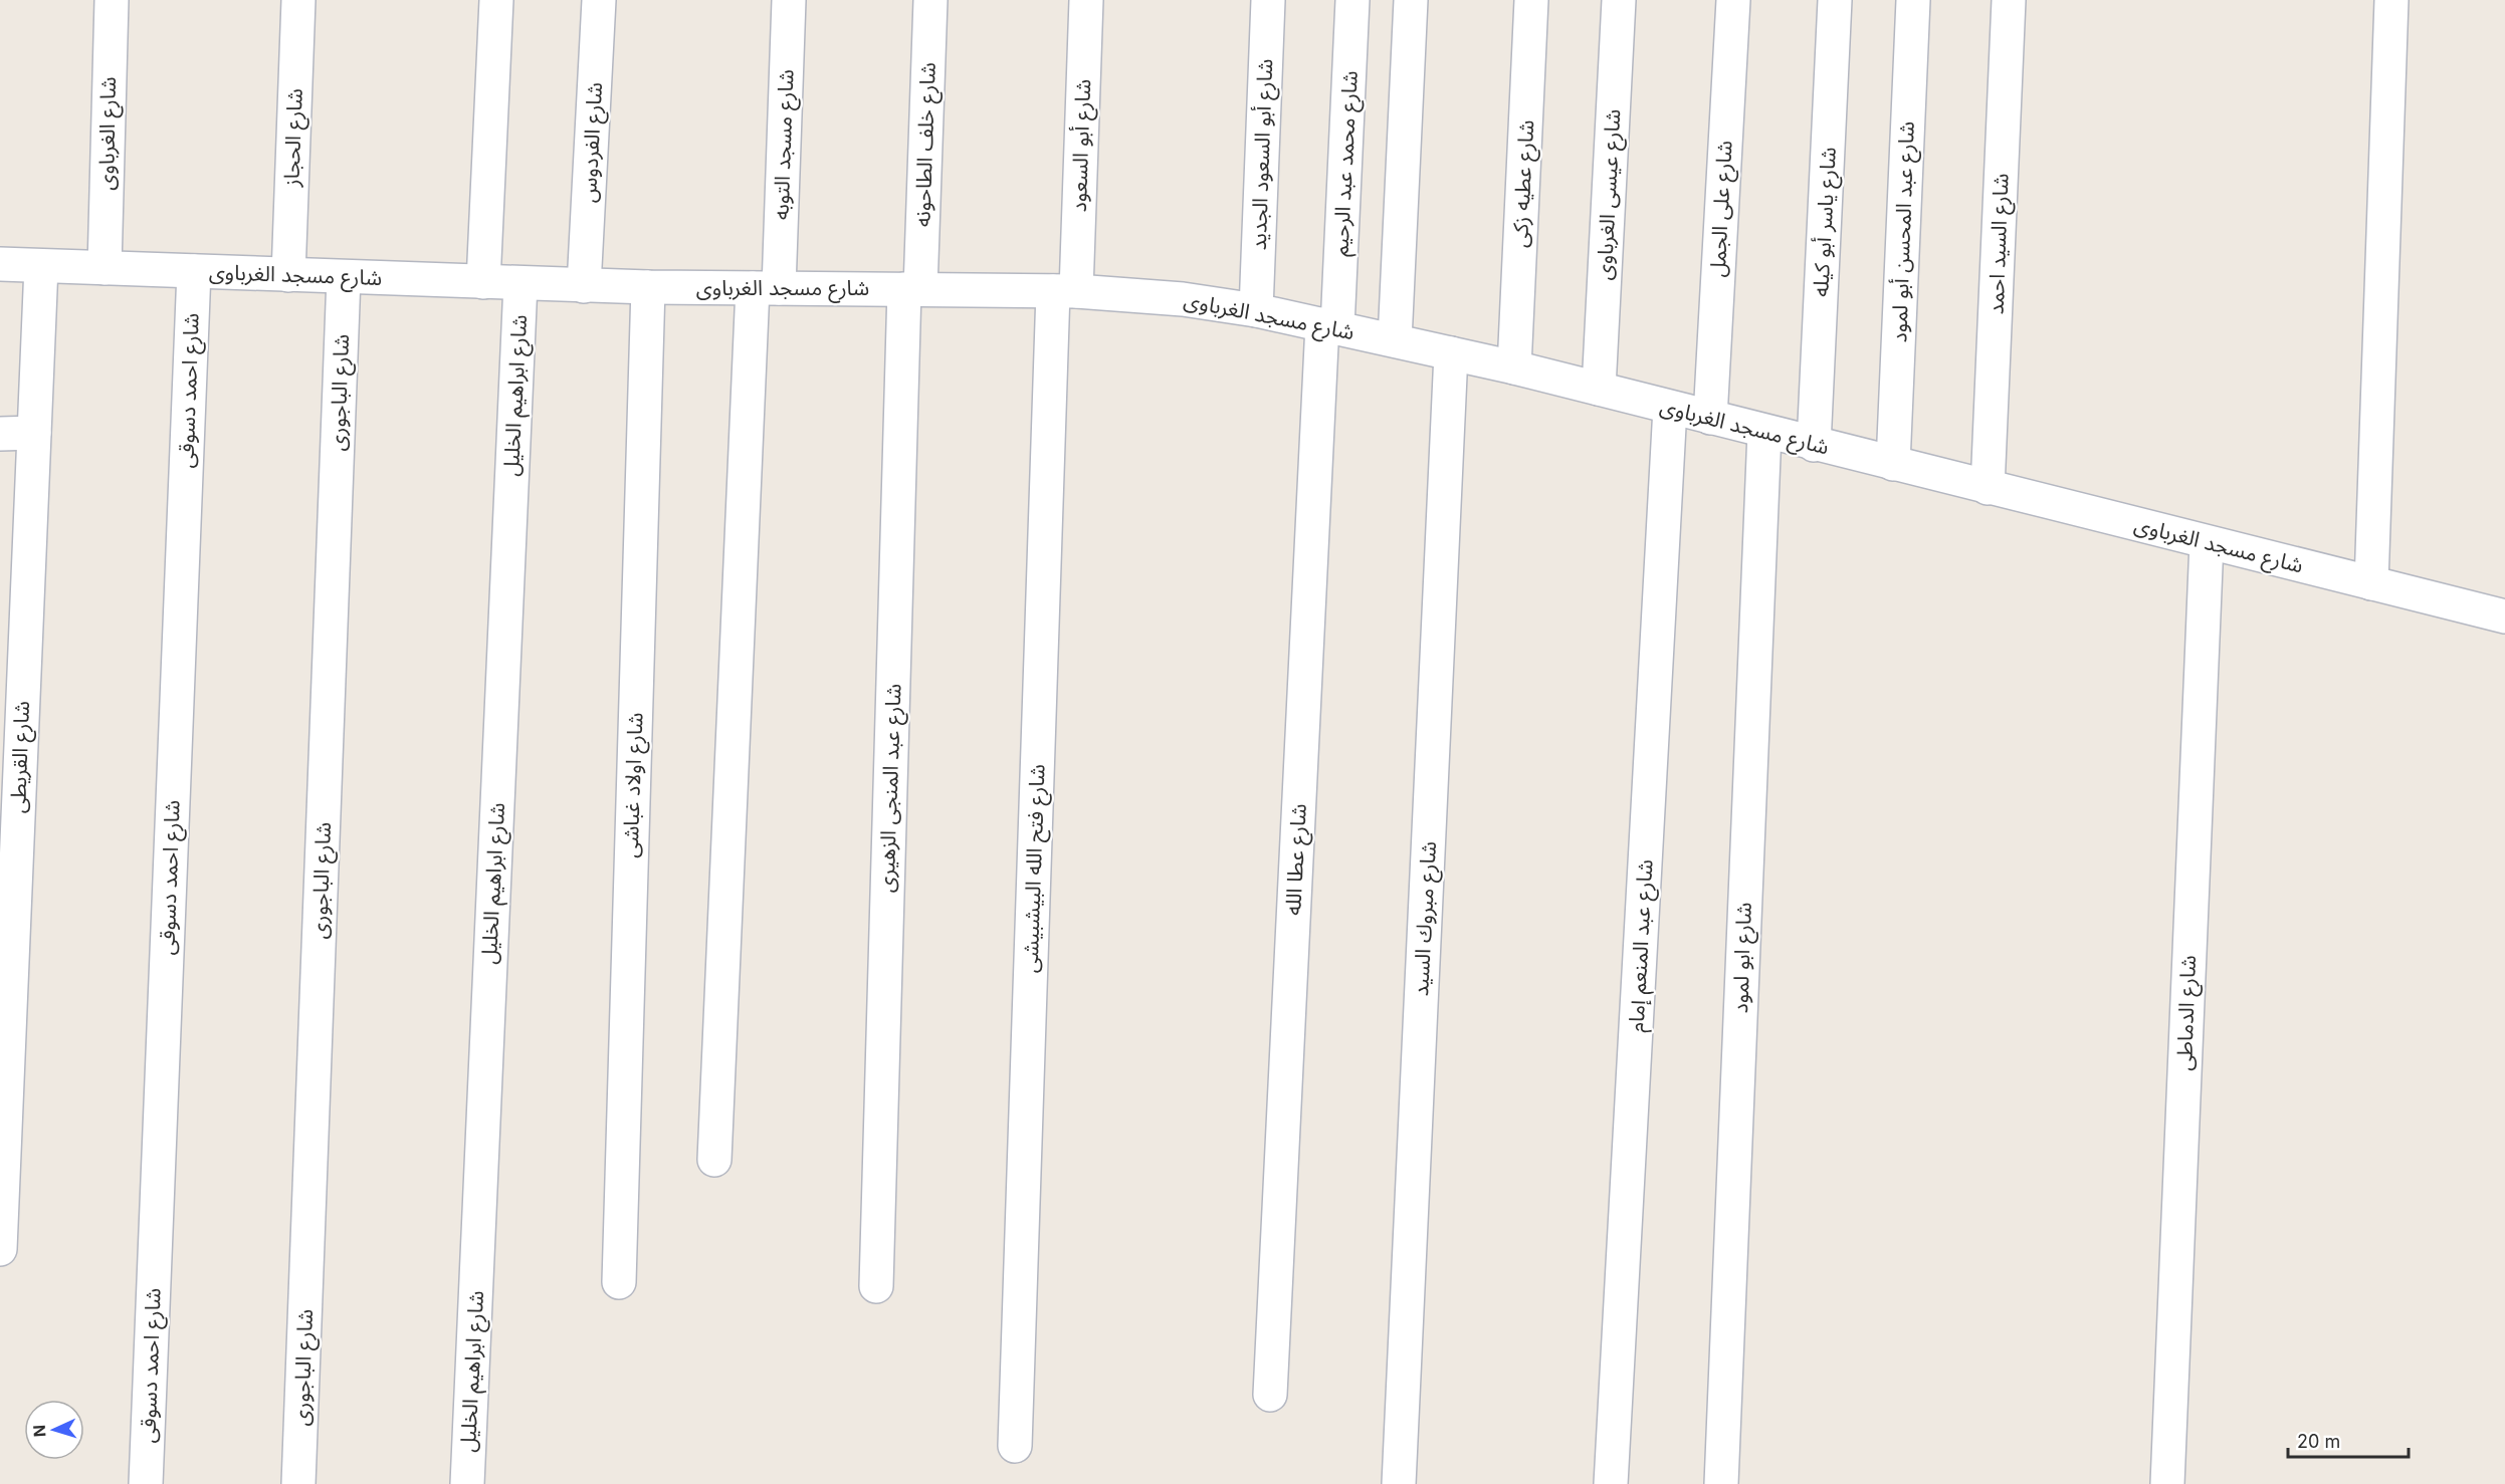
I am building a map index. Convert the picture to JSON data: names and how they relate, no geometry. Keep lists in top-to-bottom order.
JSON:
{
  "streets": {
    "street": [
      "شارع الغرباوى",
      "شارع الحجاز",
      "شارع الفردوس",
      "شارع مسجد التوبه",
      "شارع خلف الطاحونه",
      "شارع أبو السعود",
      "شارع أبو السعود الجديد",
      "شارع محمد عبد الرحيم",
      "شارع عطيه زكى",
      "شارع عيسى الغرباوى",
      "شارع على الجمل",
      "شارع ياسر أبو كيله",
      "شارع عبد المحسن أبو لمود",
      "شارع السيد احمد",
      "شارع مسجد الغرباوى",
      "شارع احمد دسوقى",
      "شارع الباجورى",
      "شارع ابراهيم الخليل",
      "شارع القريطى",
      "شارع اولاد غباشى",
      "شارع عبد المنجى الزهيرى",
      "شارع عطا الله",
      "شارع فتح الله البيشبيشى",
      "شارع مبروك السيد",
      "شارع عبد المنعم إمام",
      "شارع ابو لمود",
      "شارع الدماطى"
    ]
  },
  "crossings": [
    ["شارع الغرباوى", "شارع مسجد الغرباوى"],
    ["شارع الحجاز", "شارع مسجد الغرباوى"],
    ["شارع الفردوس", "شارع مسجد الغرباوى"],
    ["شارع مسجد التوبه", "شارع مسجد الغرباوى"],
    ["شارع خلف الطاحونه", "شارع مسجد الغرباوى"],
    ["شارع خلف الطاحونه", "شارع عبد المنجى الزهيرى"],
    ["شارع أبو السعود", "شارع مسجد الغرباوى"],
    ["شارع أبو السعود", "شارع فتح الله البيشبيشى"],
    ["شارع أبو السعود الجديد", "شارع مسجد الغرباوى"],
    ["شارع محمد عبد الرحيم", "شارع مسجد الغرباوى"],
    ["شارع محمد عبد الرحيم", "شارع عطا الله"],
    ["شارع عطيه زكى", "شارع مسجد الغرباوى"],
    ["شارع عيسى الغرباوى", "شارع مسجد الغرباوى"],
    ["شارع على الجمل", "شارع مسجد الغرباوى"],
    ["شارع ياسر أبو كيله", "شارع مسجد الغرباوى"],
    ["شارع عبد المحسن أبو لمود", "شارع مسجد الغرباوى"],
    ["شارع السيد احمد", "شارع مسجد الغرباوى"],
    ["شارع مسجد الغرباوى", "شارع احمد دسوقى"],
    ["شارع مسجد الغرباوى", "شارع الباجورى"],
    ["شارع مسجد الغرباوى", "شارع ابراهيم الخليل"],
    ["شارع مسجد الغرباوى", "شارع القريطى"],
    ["شارع مسجد الغرباوى", "شارع اولاد غباشى"],
    ["شارع مسجد الغرباوى", "شارع عبد المنجى الزهيرى"],
    ["شارع مسجد الغرباوى", "شارع عطا الله"],
    ["شارع مسجد الغرباوى", "شارع فتح الله البيشبيشى"],
    ["شارع مسجد الغرباوى", "شارع مبروك السيد"],
    ["شارع مسجد الغرباوى", "شارع عبد المنعم إمام"],
    ["شارع مسجد الغرباوى", "شارع ابو لمود"],
    ["شارع مسجد الغرباوى", "شارع الدماطى"]
  ],
  "scale_bar": "20 m",
  "north": "left"
}
